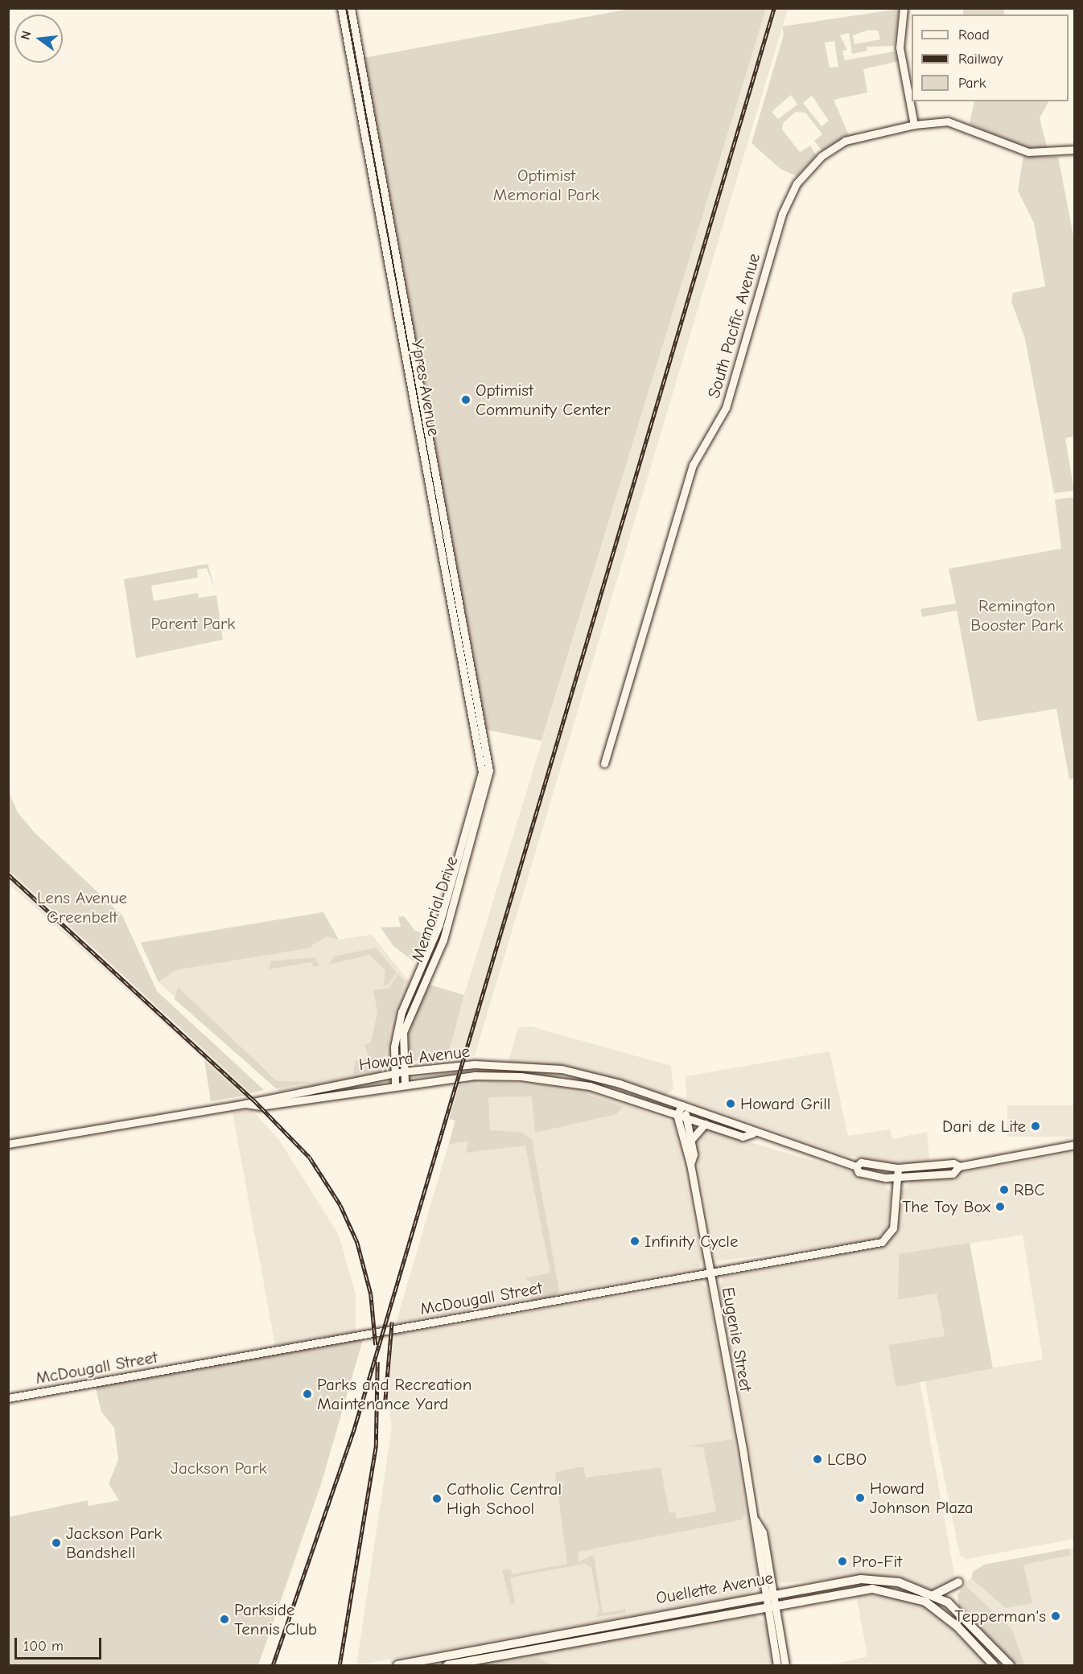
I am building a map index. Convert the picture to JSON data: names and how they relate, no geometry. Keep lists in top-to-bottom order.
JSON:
{
  "streets": {
    "main road": [
      "South Pacific Avenue",
      "Ypres Avenue",
      "Memorial Drive",
      "Howard Avenue",
      "McDougall Street",
      "Eugenie Street",
      "Ouellette Avenue"
    ]
  },
  "crossings": [
    ["Ypres Avenue", "Memorial Drive"],
    ["Memorial Drive", "Howard Avenue"],
    ["Howard Avenue", "McDougall Street"],
    ["Howard Avenue", "Eugenie Street"],
    ["McDougall Street", "Eugenie Street"],
    ["Eugenie Street", "Ouellette Avenue"]
  ],
  "parks": [
    "Optimist Memorial Park",
    "Remington Booster Park",
    "Parent Park",
    "Lens Avenue Greenbelt",
    "Jackson Park"
  ],
  "places": [
    "Optimist Community Center",
    "Howard Grill",
    "Dari de Lite",
    "RBC",
    "The Toy Box",
    "Infinity Cycle",
    "Parks and Recreation Maintenance Yard",
    "LCBO",
    "Howard Johnson Plaza",
    "Catholic Central High School",
    "Jackson Park Bandshell",
    "Pro-Fit",
    "Tepperman's",
    "Parkside Tennis Club"
  ],
  "legend": ["Road", "Railway", "Park"],
  "scale_bar": "100 m",
  "north": "left"
}
